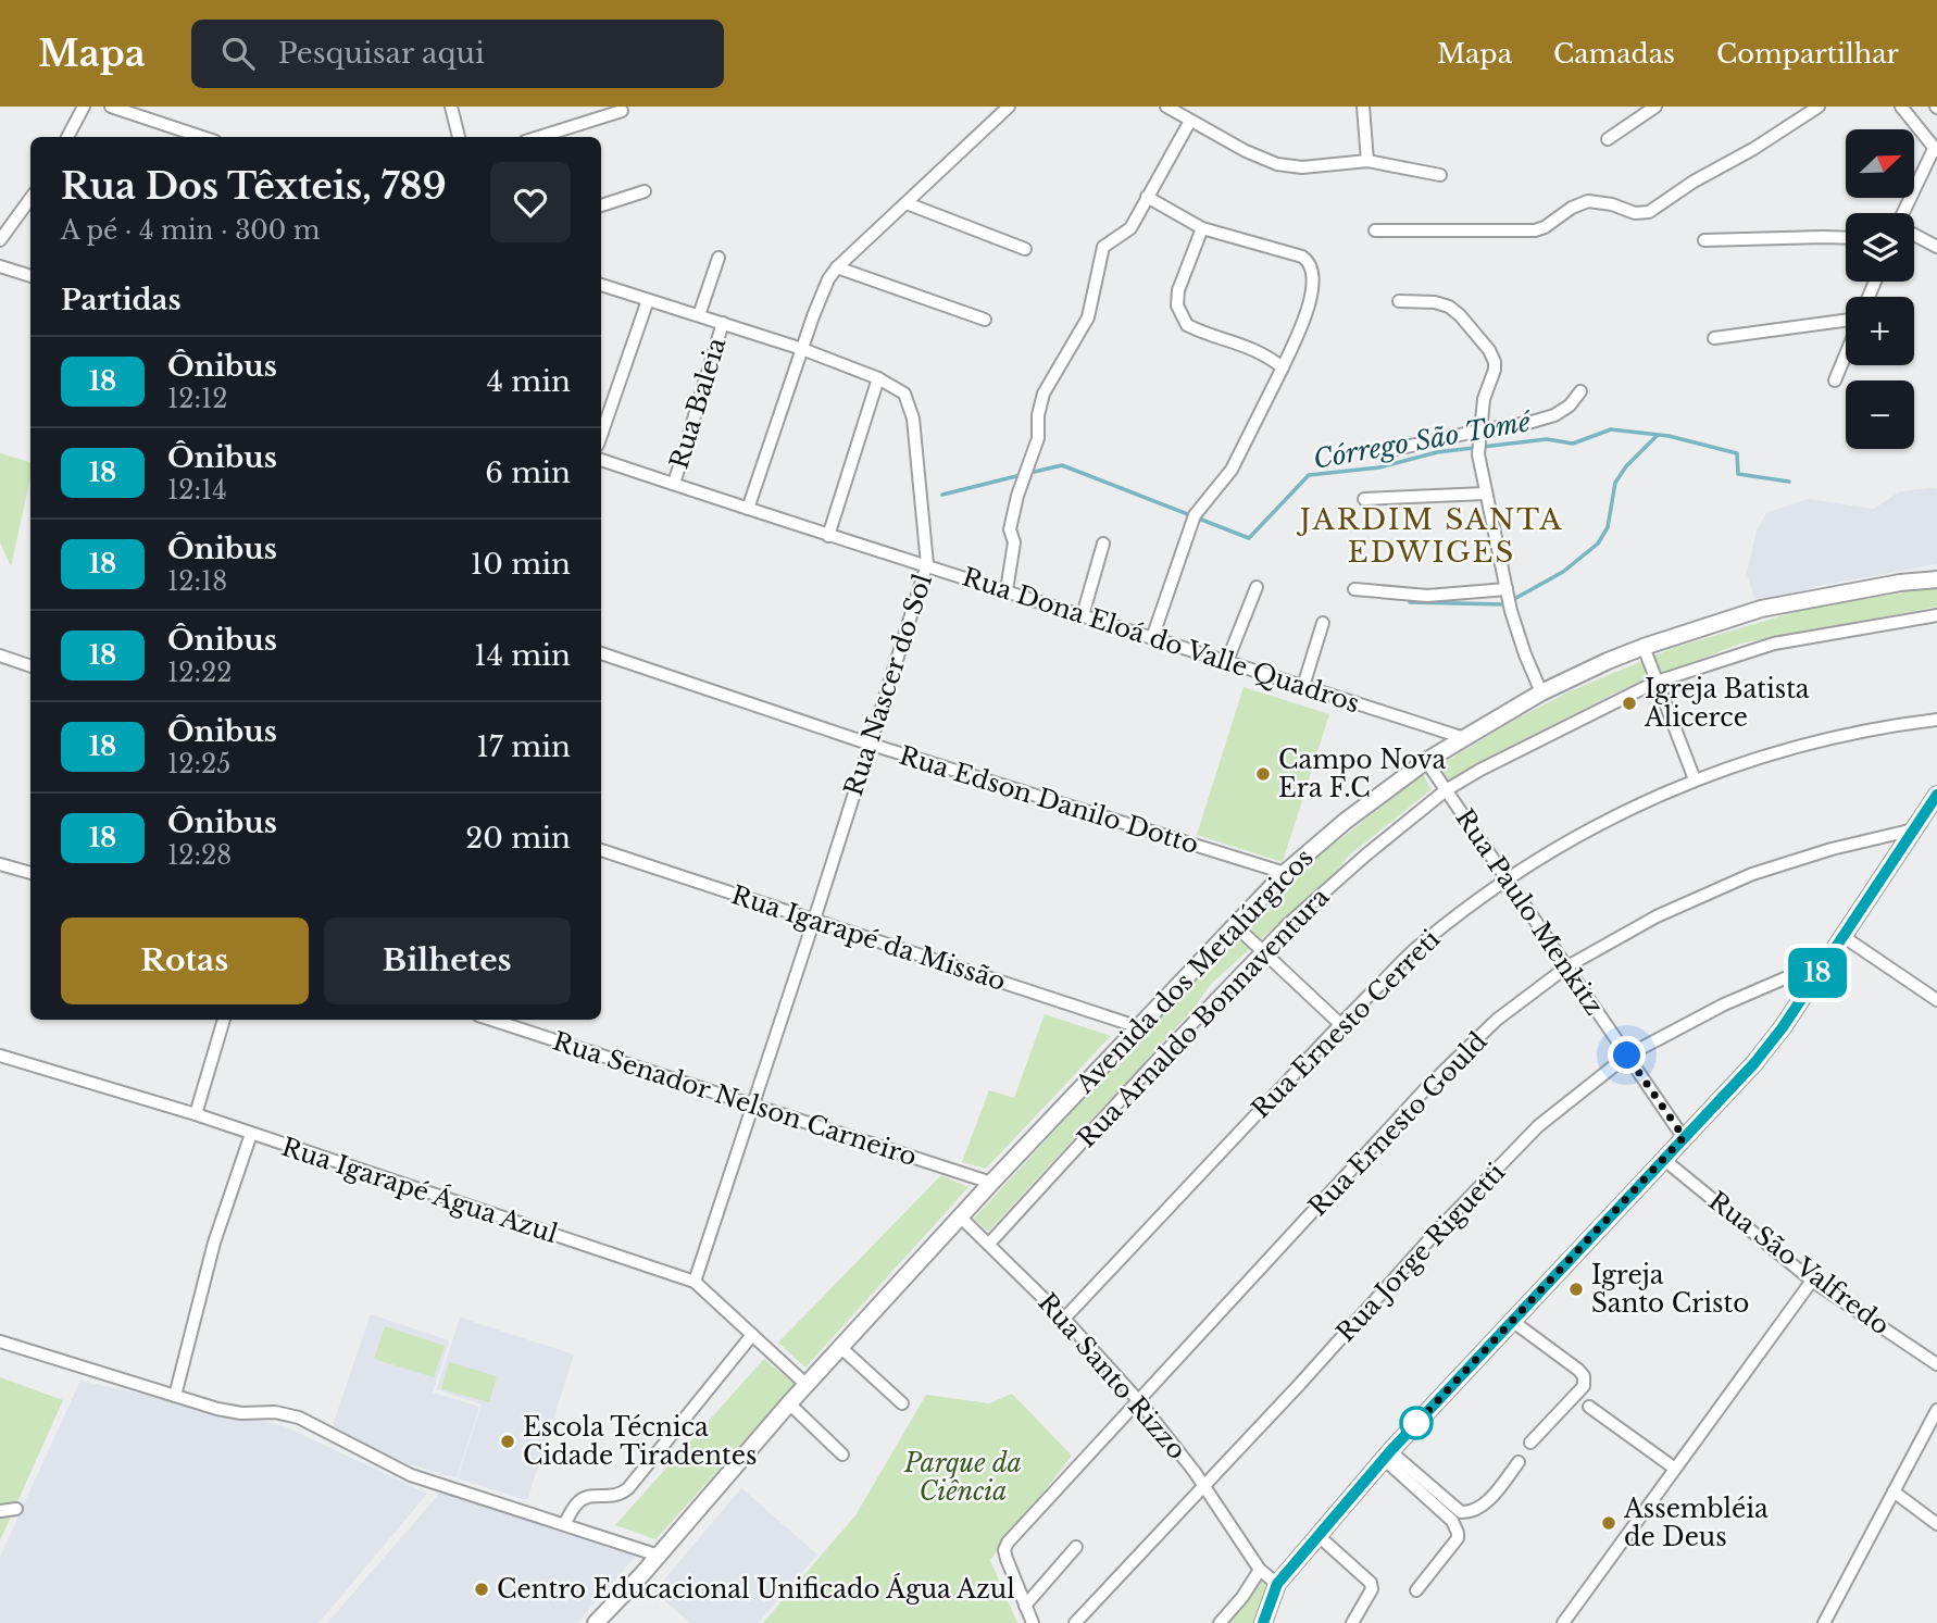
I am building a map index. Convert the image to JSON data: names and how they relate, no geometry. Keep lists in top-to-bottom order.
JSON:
{
  "streets": {
    "main road": ["Avenida dos Metalúrgicos"],
    "street": [
      "Rua Baleia",
      "Rua Dona Eloá do Valle Quadros",
      "Rua Nascer do Sol",
      "Rua Edson Danilo Dotto",
      "Rua Paulo Menkitz",
      "Rua Igarapé da Missão",
      "Rua Arnaldo Bonnaventura",
      "Rua Ernesto Cerreti",
      "Rua Senador Nelson Carneiro",
      "Rua Ernesto Gould",
      "Rua Igarapé Água Azul",
      "Rua Jorge Riguetti",
      "Rua São Valfredo",
      "Rua Santo Rizzo"
    ]
  },
  "crossings": [
    ["Rua Baleia", "Rua Dona Eloá do Valle Quadros"],
    ["Rua Baleia", "Rua Nascer do Sol"],
    ["Rua Dona Eloá do Valle Quadros", "Rua Nascer do Sol"],
    ["Rua Dona Eloá do Valle Quadros", "Avenida dos Metalúrgicos"],
    ["Rua Nascer do Sol", "Rua Edson Danilo Dotto"],
    ["Rua Nascer do Sol", "Rua Igarapé da Missão"],
    ["Rua Nascer do Sol", "Rua Senador Nelson Carneiro"],
    ["Rua Nascer do Sol", "Rua Igarapé Água Azul"],
    ["Rua Edson Danilo Dotto", "Avenida dos Metalúrgicos"],
    ["Rua Paulo Menkitz", "Avenida dos Metalúrgicos"],
    ["Rua Paulo Menkitz", "Rua Arnaldo Bonnaventura"],
    ["Rua Paulo Menkitz", "Rua Ernesto Cerreti"],
    ["Rua Paulo Menkitz", "Rua Ernesto Gould"],
    ["Rua Paulo Menkitz", "Rua Jorge Riguetti"],
    ["Rua Igarapé da Missão", "Avenida dos Metalúrgicos"],
    ["Avenida dos Metalúrgicos", "Rua Senador Nelson Carneiro"],
    ["Avenida dos Metalúrgicos", "Rua Igarapé Água Azul"],
    ["Avenida dos Metalúrgicos", "Rua Santo Rizzo"],
    ["Rua Arnaldo Bonnaventura", "Rua Santo Rizzo"],
    ["Rua Ernesto Cerreti", "Rua Santo Rizzo"],
    ["Rua Ernesto Gould", "Rua Santo Rizzo"],
    ["Rua Jorge Riguetti", "Rua Santo Rizzo"]
  ],
  "districts": ["JARDIM SANTA EDWIGES"],
  "water": ["Córrego São Tomé"],
  "parks": ["Parque da Ciência"],
  "places": [
    "Igreja Batista Alicerce",
    "Campo Nova Era F.C",
    "Igreja Santo Cristo",
    "Escola Técnica Cidade Tiradentes",
    "Assembléia de Deus",
    "Centro Educacional Unificado Água Azul"
  ],
  "lines": ["bus line 18"],
  "north": "top right",
  "page": {
    "header": "Mapa",
    "search": "Pesquisar aqui",
    "nav": ["Mapa", "Camadas", "Compartilhar"],
    "on_map": "18",
    "map_buttons": ["+", "−"],
    "heading": [
      ["Rua Dos Têxteis, 789", "A pé · 4 min · 300 m"],
      "Partidas"
    ],
    "list": [
      {
        "mark": "18",
        "name": "Ônibus",
        "note": "12:12",
        "value": "4 min"
      },
      {
        "mark": "18",
        "name": "Ônibus",
        "note": "12:14",
        "value": "6 min"
      },
      {
        "mark": "18",
        "name": "Ônibus",
        "note": "12:18",
        "value": "10 min"
      },
      {
        "mark": "18",
        "name": "Ônibus",
        "note": "12:22",
        "value": "14 min"
      },
      {
        "mark": "18",
        "name": "Ônibus",
        "note": "12:25",
        "value": "17 min"
      },
      {
        "mark": "18",
        "name": "Ônibus",
        "note": "12:28",
        "value": "20 min"
      }
    ],
    "buttons": ["Rotas", "Bilhetes"]
  }
}
